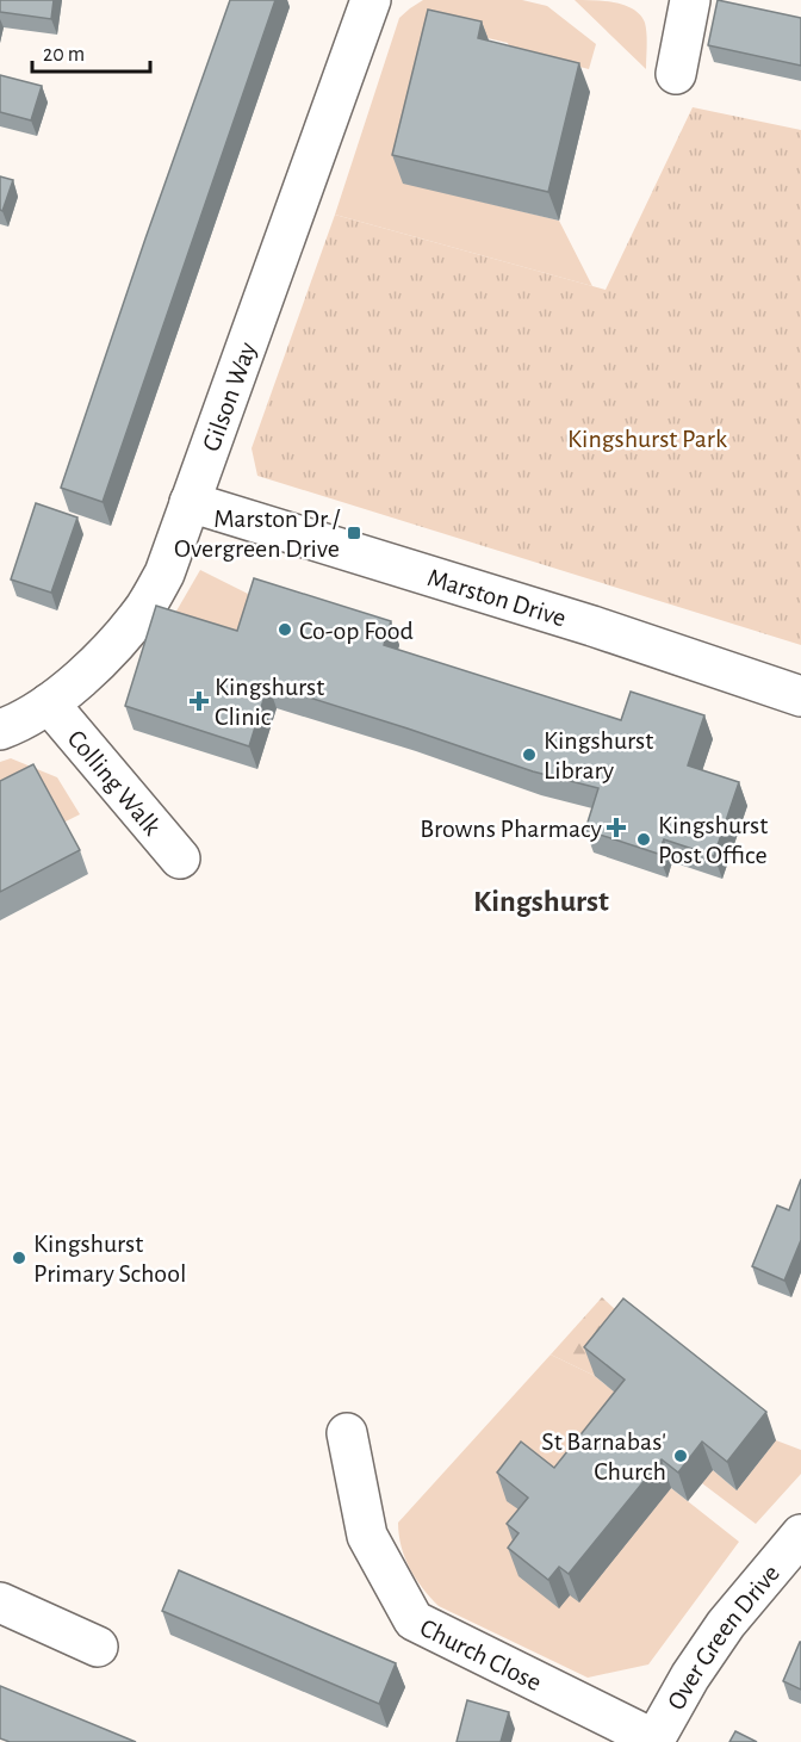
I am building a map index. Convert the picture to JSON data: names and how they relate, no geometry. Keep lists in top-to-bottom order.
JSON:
{
  "streets": {
    "street": [
      "Gilson Way",
      "Marston Drive",
      "Colling Walk",
      "Over Green Drive",
      "Church Close"
    ]
  },
  "crossings": [
    ["Gilson Way", "Marston Drive"],
    ["Gilson Way", "Colling Walk"],
    ["Over Green Drive", "Church Close"]
  ],
  "districts": ["Kingshurst"],
  "parks": ["Kingshurst Park"],
  "places": {
    "transit": ["Marston Dr / Overgreen Drive"],
    "other": [
      "Co-op Food",
      "Kingshurst Library",
      "Kingshurst Post Office",
      "Kingshurst Primary School",
      "St Barnabas' Church"
    ],
    "health": ["Kingshurst Clinic", "Browns Pharmacy"]
  },
  "scale_bar": "20 m"
}
